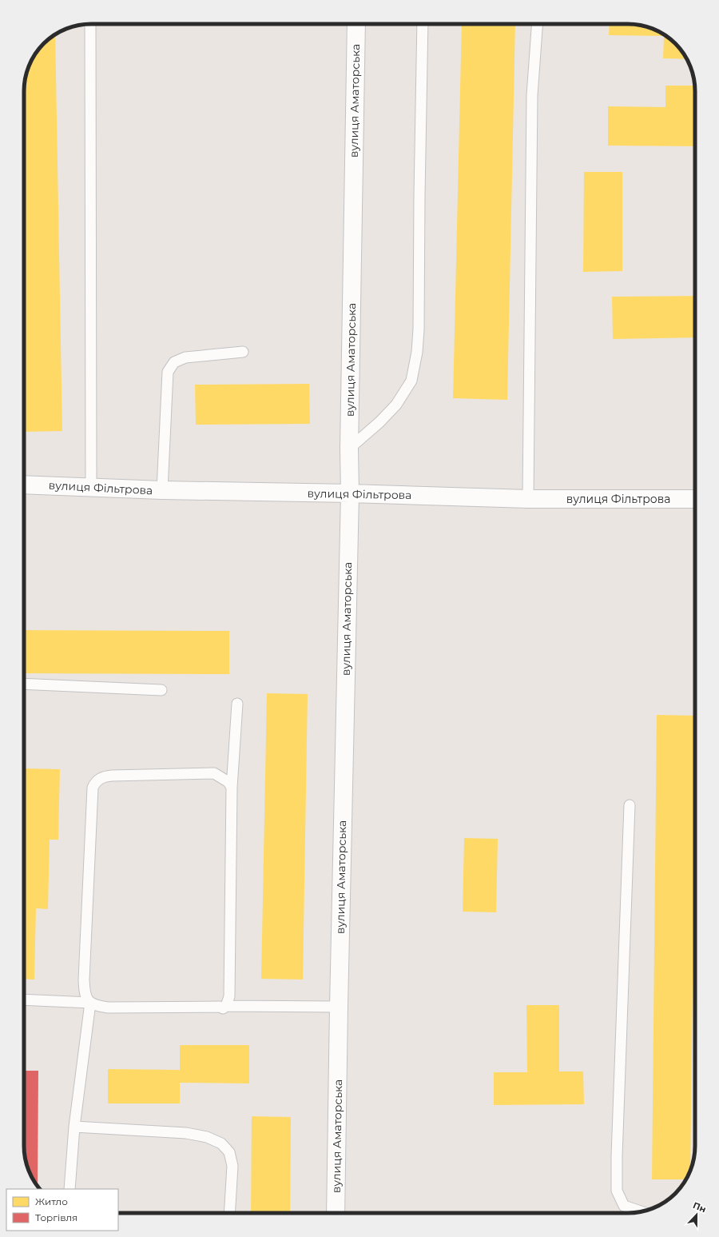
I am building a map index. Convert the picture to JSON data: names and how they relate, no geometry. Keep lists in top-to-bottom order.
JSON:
{
  "streets": {
    "street": ["вулиця Аматорська", "вулиця Фільтрова"]
  },
  "crossings": [
    ["вулиця Аматорська", "вулиця Фільтрова"]
  ],
  "legend": ["Житло", "Торгівля"],
  "north": "top"
}
